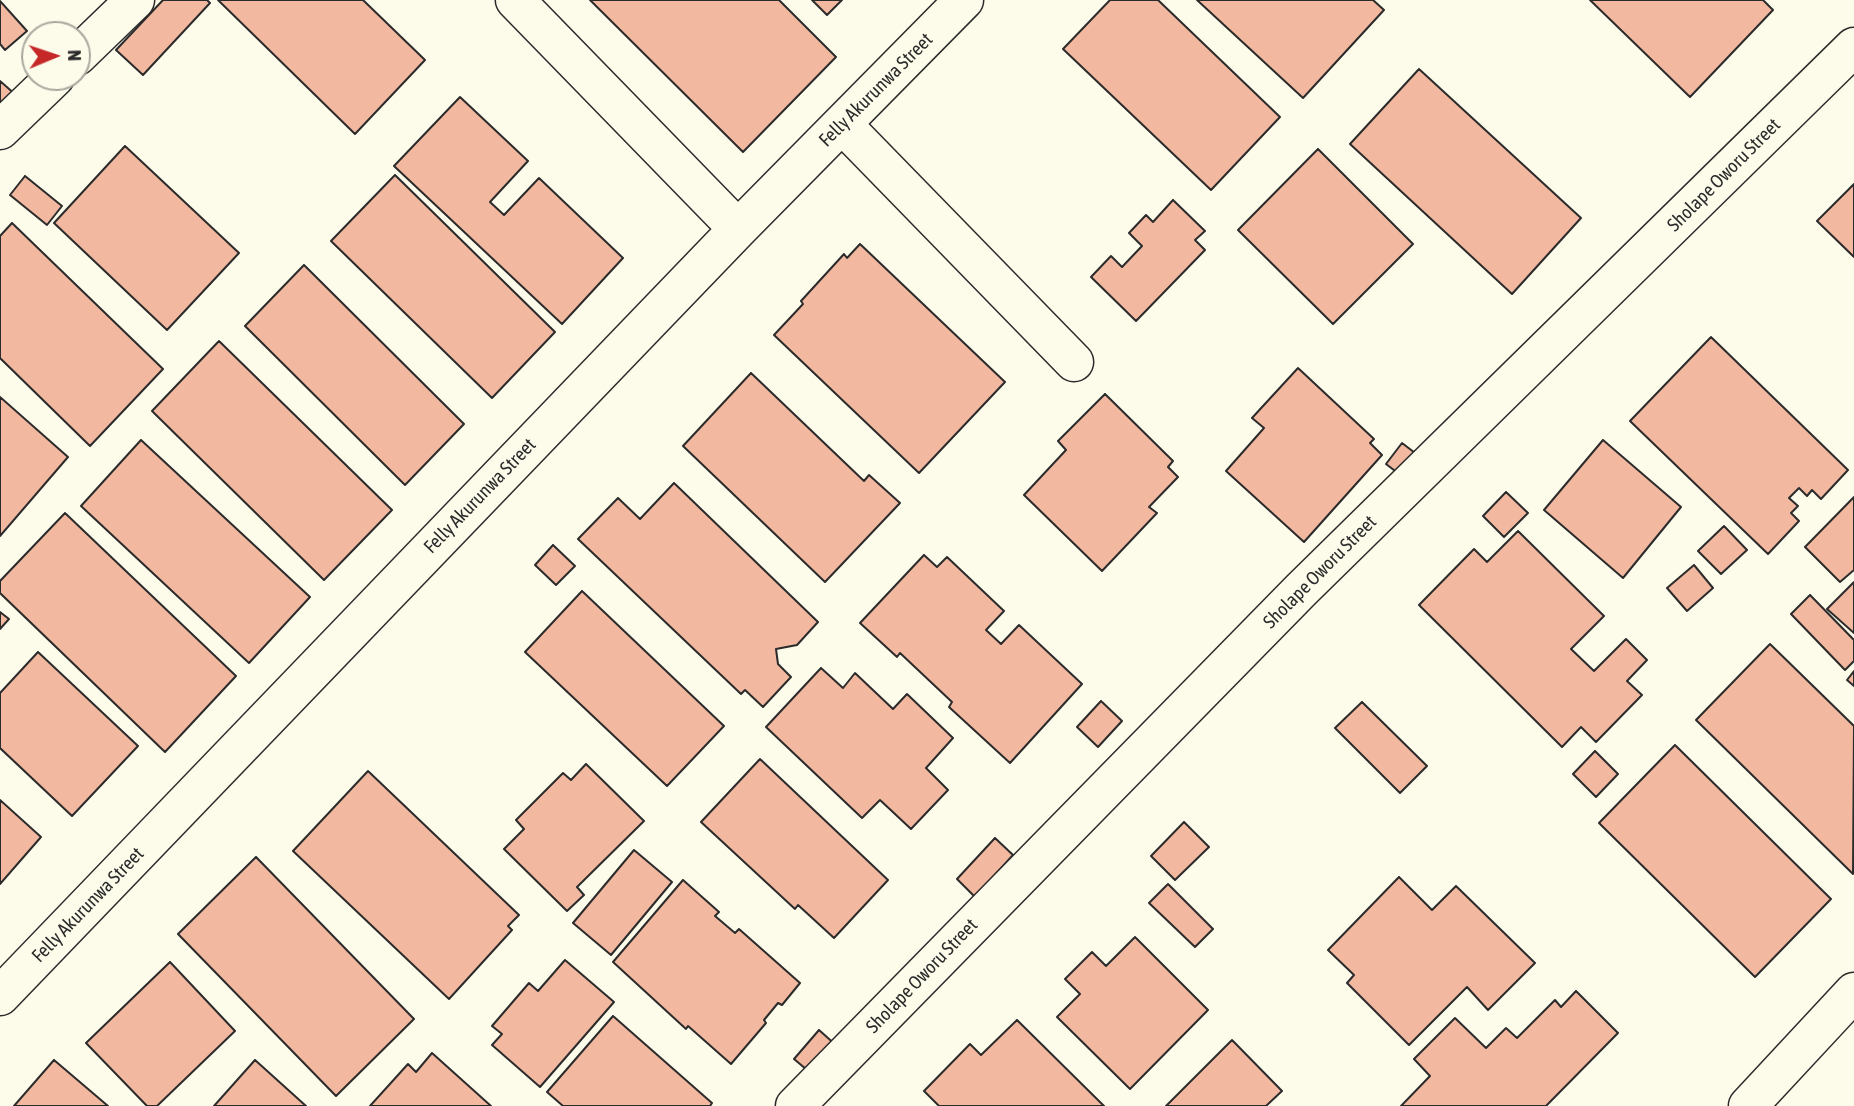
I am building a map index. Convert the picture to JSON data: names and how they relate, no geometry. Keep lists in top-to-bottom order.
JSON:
{
  "streets": {
    "street": ["Felly Akurunwa Street", "Sholape Oworu Street"]
  },
  "north": "right"
}
